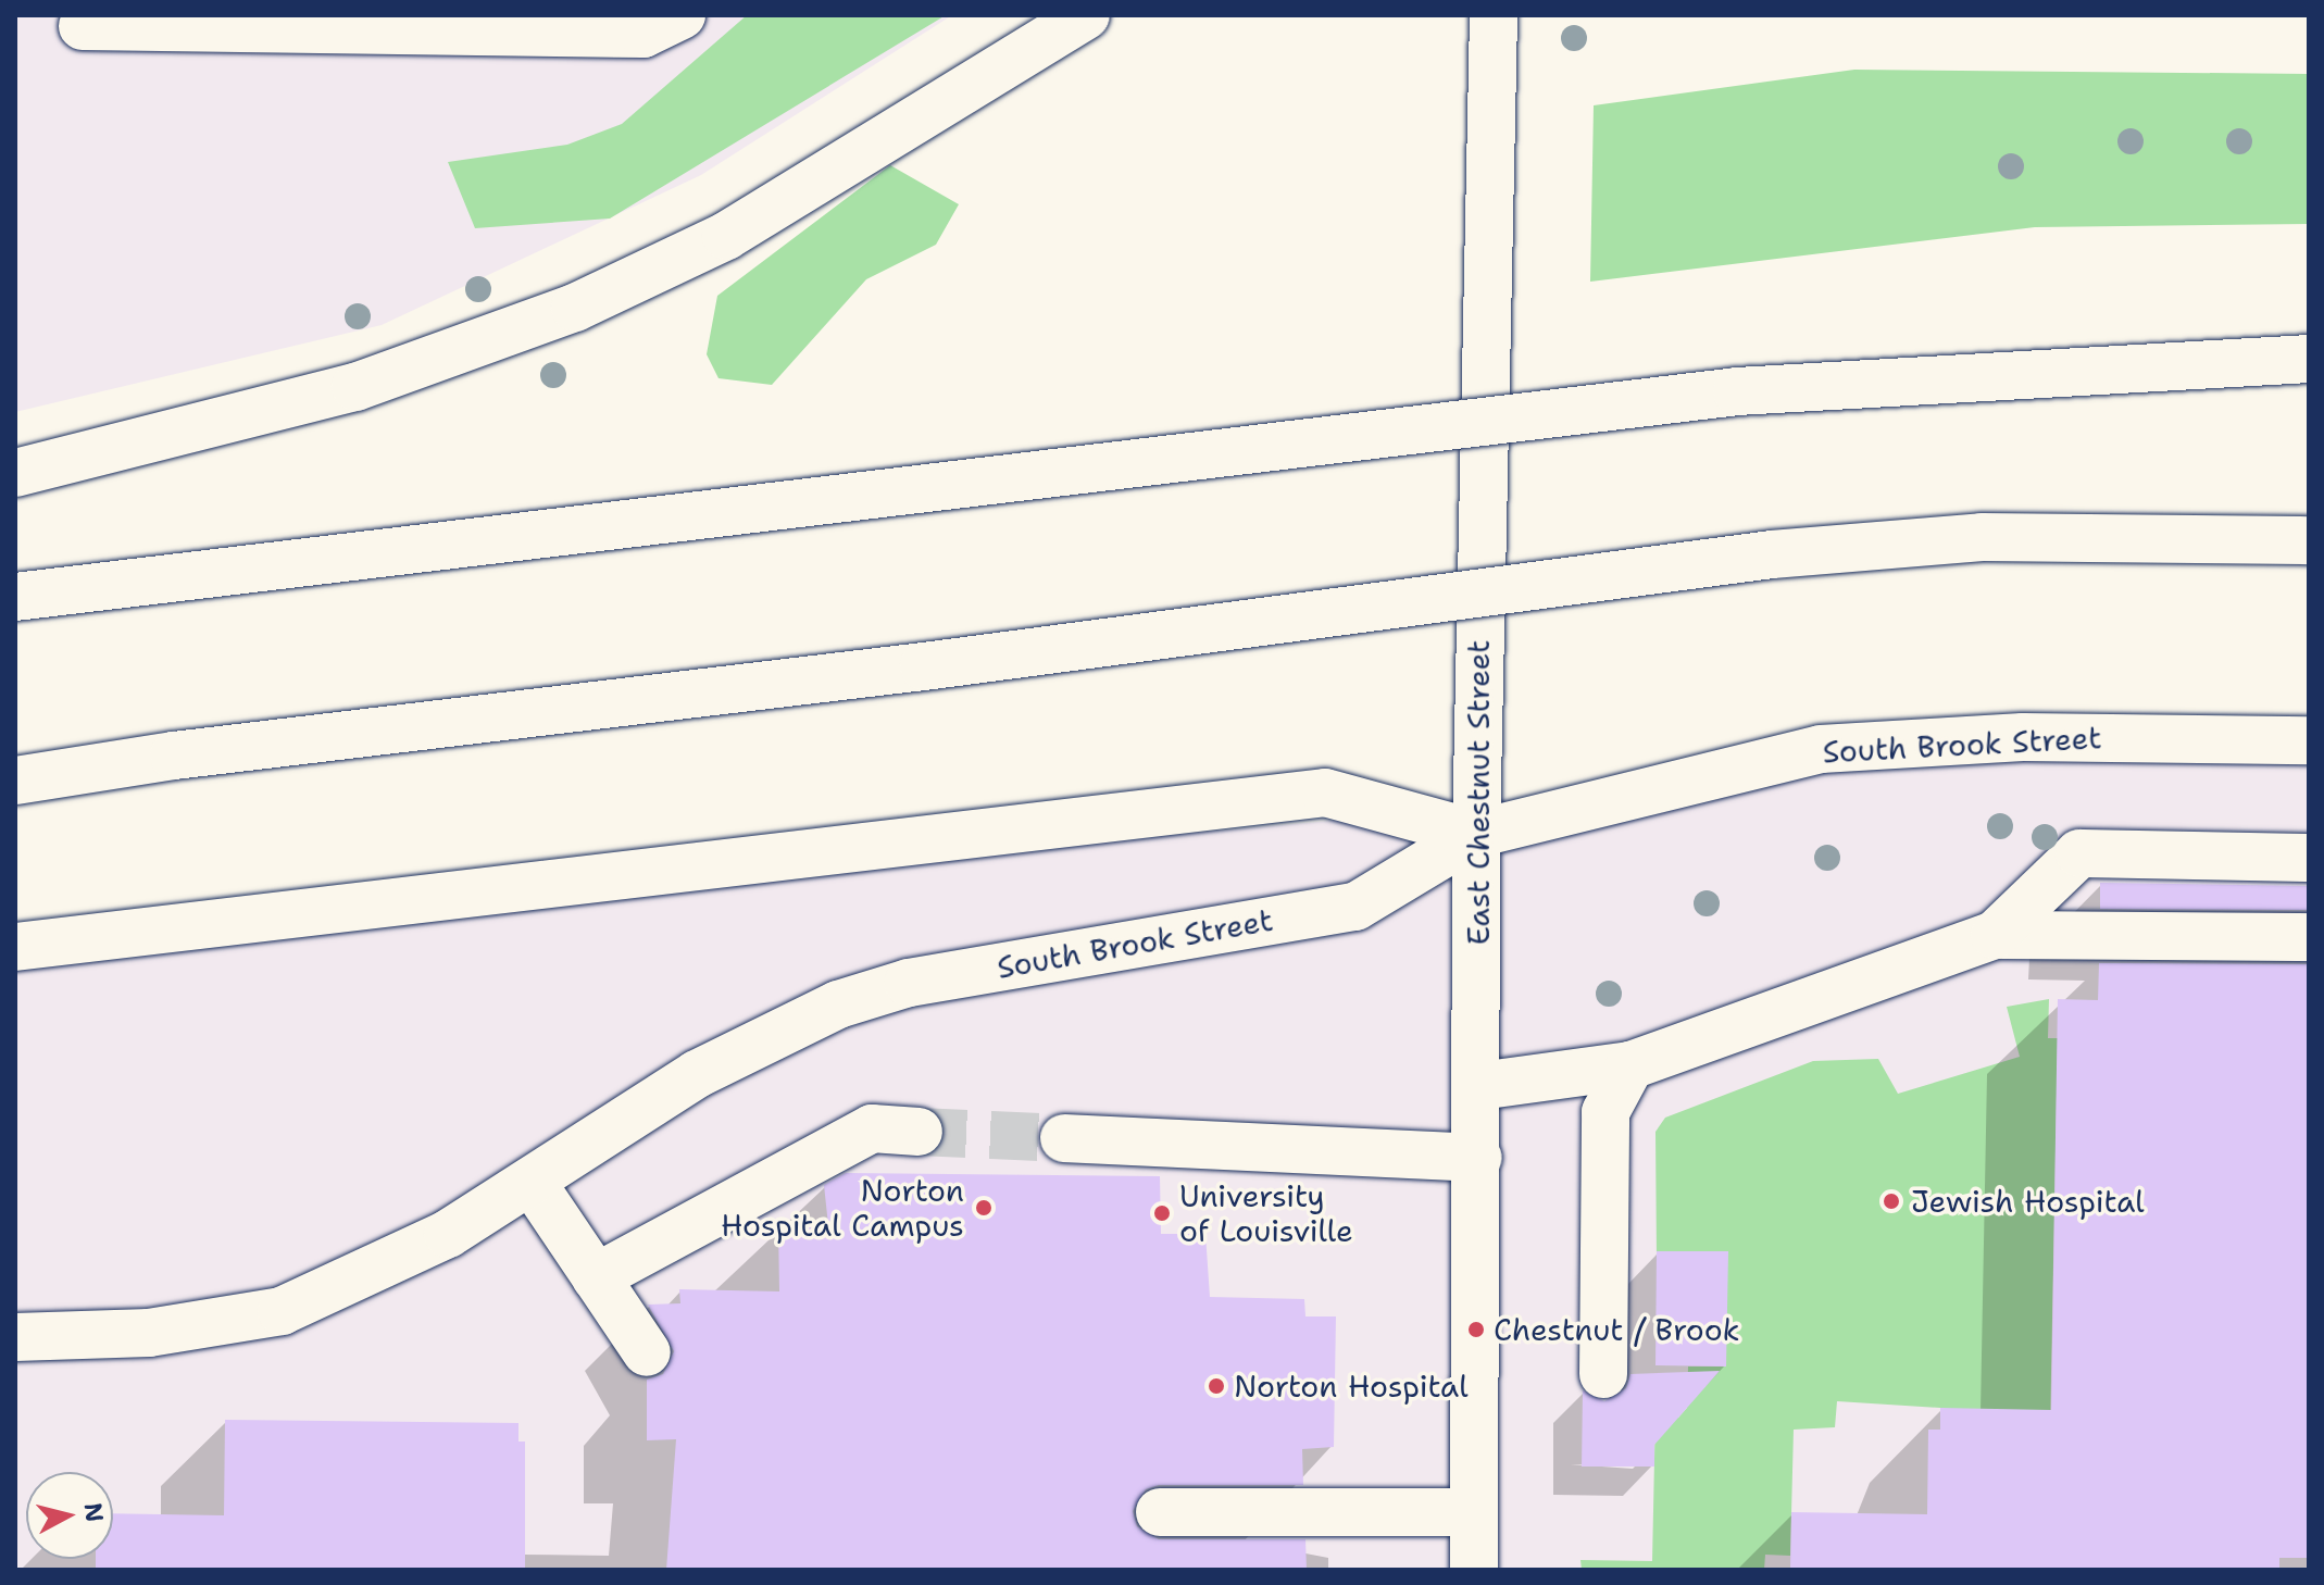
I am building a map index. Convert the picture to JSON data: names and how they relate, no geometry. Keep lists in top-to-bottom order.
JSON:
{
  "streets": {
    "main road": ["South Brook Street", "East Chestnut Street"]
  },
  "crossings": [
    ["South Brook Street", "East Chestnut Street"]
  ],
  "places": [
    "Jewish Hospital",
    "Norton Hospital Campus",
    "University of Louisville",
    "Chestnut / Brook",
    "Norton Hospital"
  ],
  "north": "right"
}
